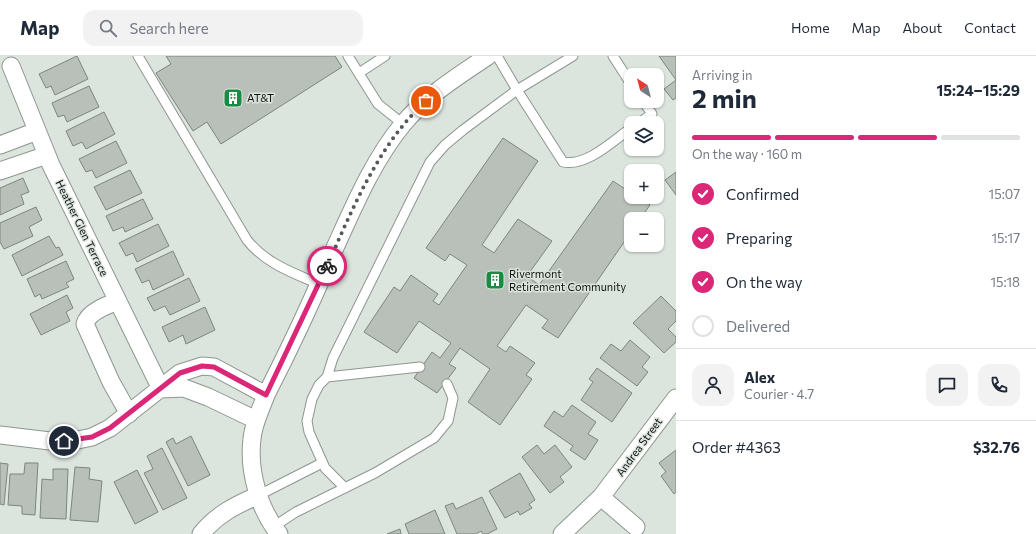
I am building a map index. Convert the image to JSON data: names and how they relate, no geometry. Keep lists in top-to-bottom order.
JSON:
{
  "streets": {
    "street": ["Heather Glen Terrace", "Andrea Street"]
  },
  "places": {
    "building": ["AT&T", "Rivermont Retirement Community"]
  },
  "north": "top left",
  "page": {
    "header": "Map",
    "search": "Search here",
    "nav": [
      "Home",
      "Map",
      "About",
      "Contact"
    ],
    "heading": ["2 min", "Arriving in", "15:24–15:29"],
    "panel": [
      "Alex",
      "Courier · 4.7",
      "Order #4363",
      "$32.76"
    ],
    "map_buttons": ["+", "−"],
    "bar": "On the way · 160 m",
    "list": [
      ["Confirmed", "15:07"],
      ["Preparing", "15:17"],
      ["On the way", "15:18"],
      "Delivered"
    ]
  }
}
